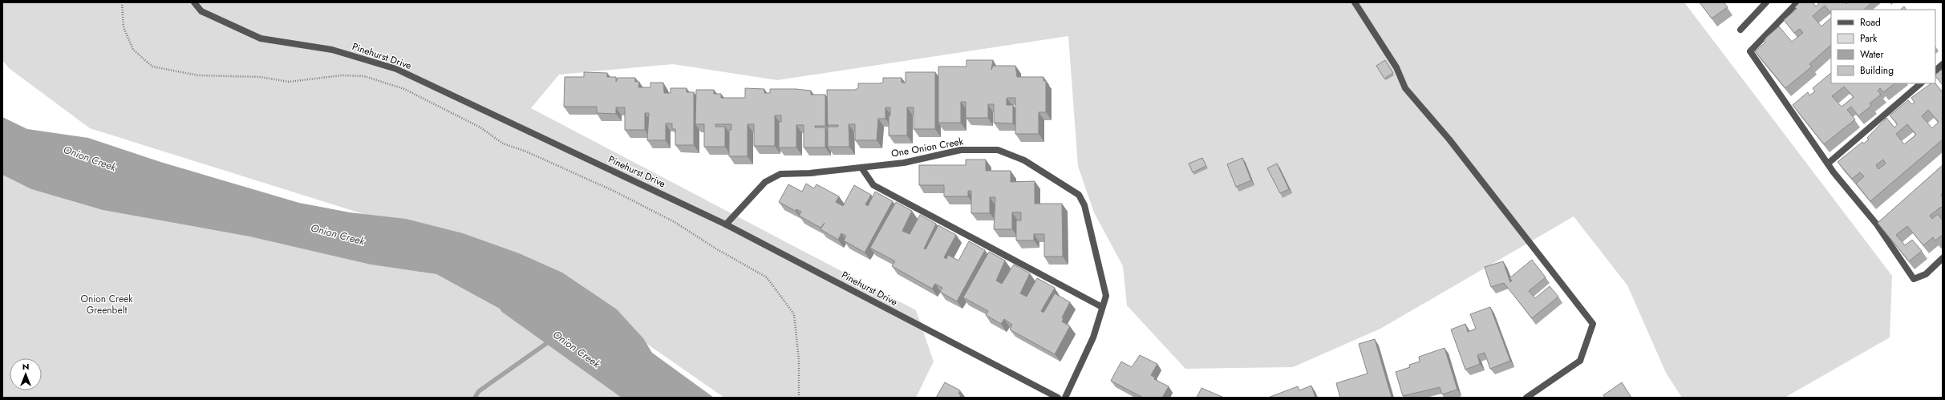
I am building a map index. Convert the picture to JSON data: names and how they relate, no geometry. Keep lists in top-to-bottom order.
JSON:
{
  "streets": {
    "street": ["Pinehurst Drive", "One Onion Creek"]
  },
  "crossings": [
    ["Pinehurst Drive", "One Onion Creek"]
  ],
  "water": ["Onion Creek"],
  "parks": ["Onion Creek Greenbelt"],
  "legend": [
    "Road",
    "Park",
    "Water",
    "Building"
  ],
  "north": "top"
}
